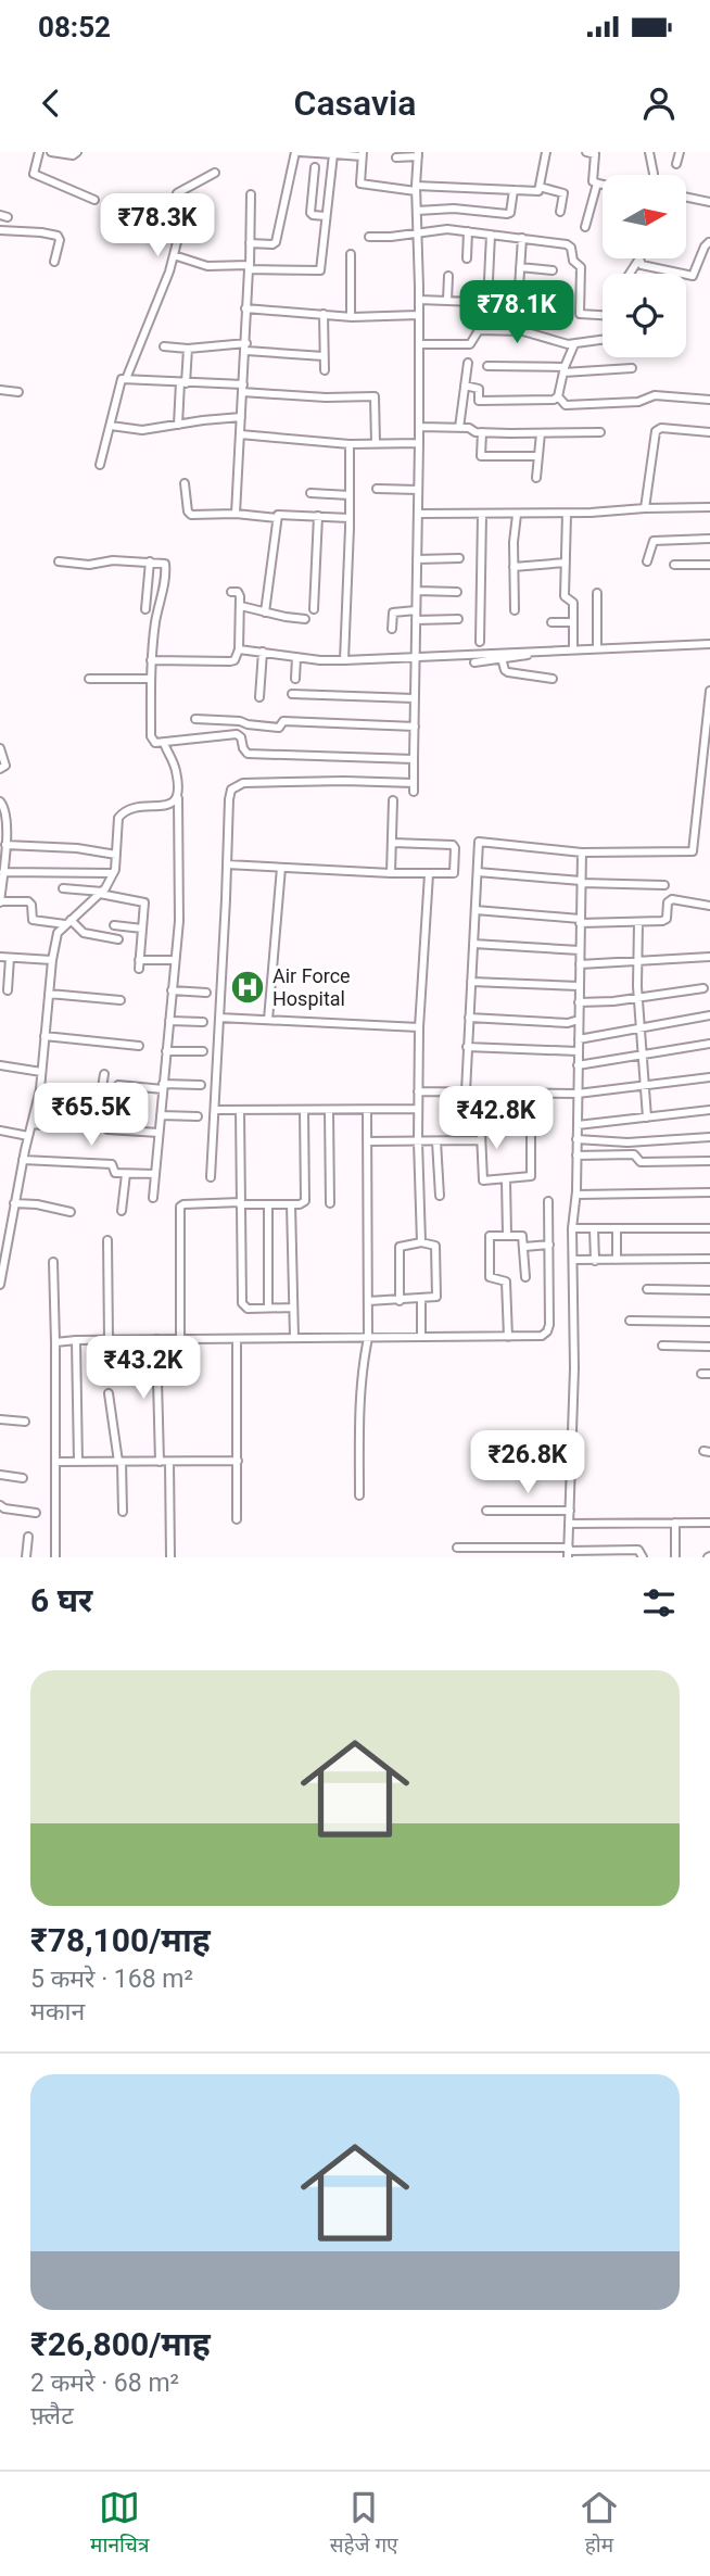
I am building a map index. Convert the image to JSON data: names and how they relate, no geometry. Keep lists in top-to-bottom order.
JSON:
{
  "places": {
    "hospital": ["Air Force Hospital"]
  },
  "north": "right",
  "page": {
    "status": "08:52",
    "header": "Casavia",
    "price": [
      "₹78.3K",
      "₹78.1K",
      "₹65.5K",
      "₹42.8K",
      "₹43.2K",
      "₹26.8K"
    ],
    "heading": "6 घर",
    "list": [
      {
        "name": "₹78,100/माह",
        "note": "5 कमरे · 168 m² · मकान"
      },
      {
        "name": "₹26,800/माह",
        "note": "2 कमरे · 68 m² · फ़्लैट"
      }
    ],
    "tabs": ["मानचित्र", "सहेजे गए", "होम"]
  }
}
